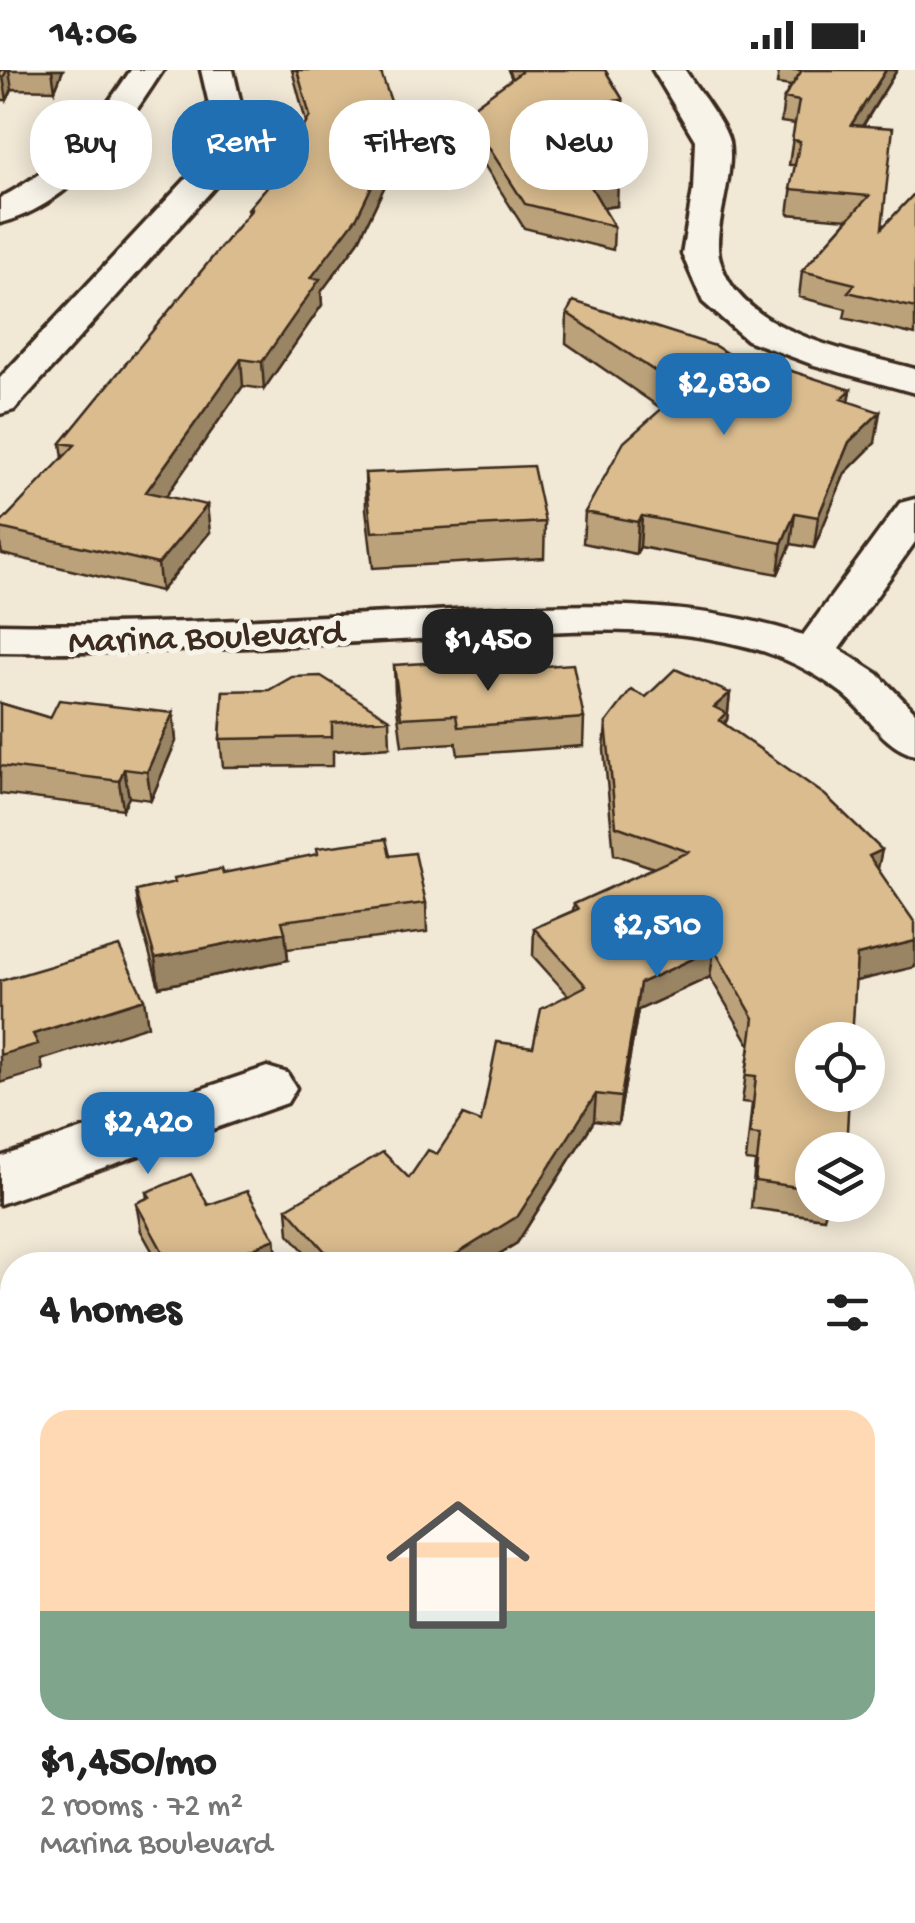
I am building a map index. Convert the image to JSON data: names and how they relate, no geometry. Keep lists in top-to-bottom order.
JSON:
{
  "streets": {
    "street": ["Marina Boulevard"]
  },
  "page": {
    "status": "14:06",
    "chip": [
      "Buy",
      "Rent",
      "Filters",
      "New"
    ],
    "price": [
      "$2,830",
      "$1,450",
      "$2,510",
      "$2,420"
    ],
    "heading": "4 homes",
    "list": [
      {
        "name": "$1,450/mo",
        "note": "2 rooms · 72 m² · Marina Boulevard"
      }
    ]
  }
}
